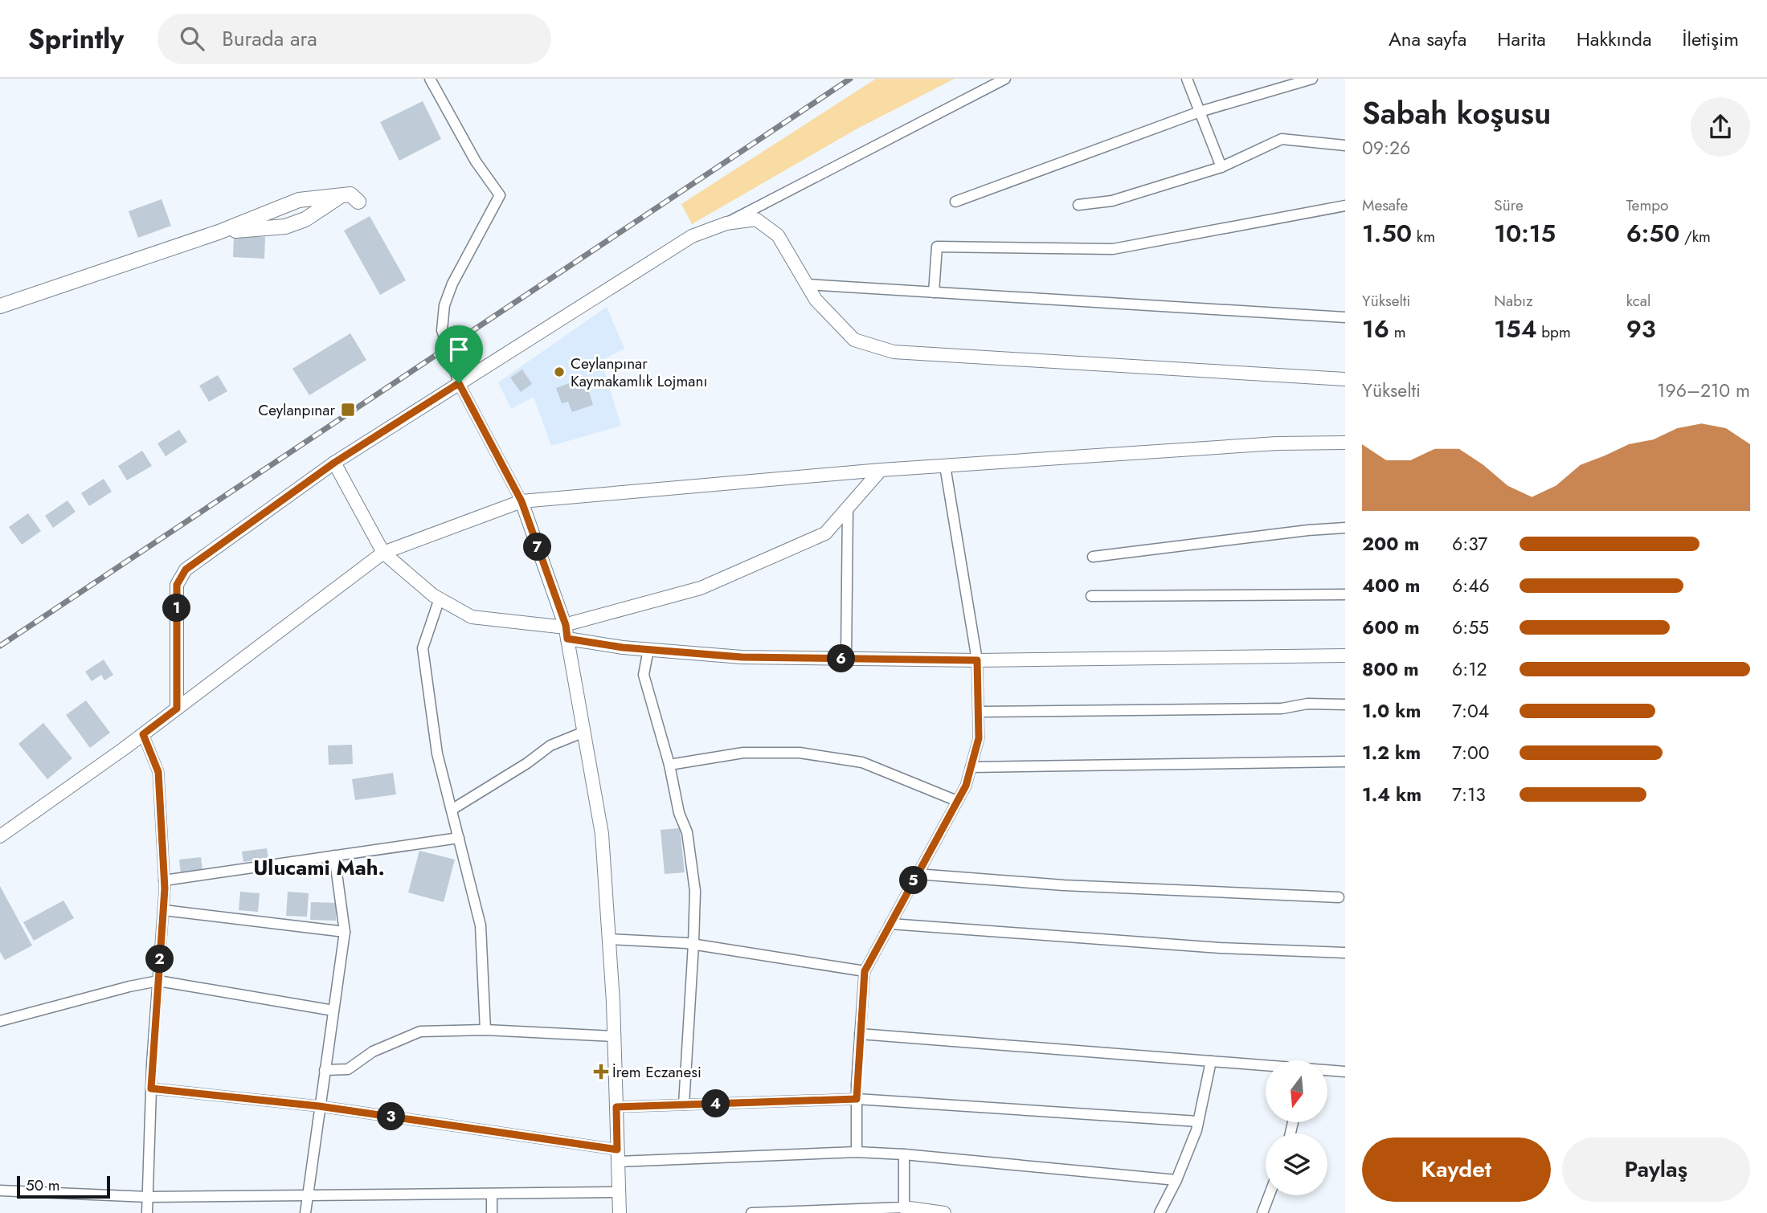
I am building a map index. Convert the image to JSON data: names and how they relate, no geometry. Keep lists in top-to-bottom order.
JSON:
{
  "districts": ["Ulucami Mah."],
  "places": {
    "other": ["Ceylanpınar Kaymakamlık Lojmanı"],
    "transit": ["Ceylanpınar"],
    "health": ["İrem Eczanesi"]
  },
  "scale_bar": "50 m",
  "north": "bottom",
  "page": {
    "header": "Sprintly",
    "search": "Burada ara",
    "nav": [
      "Ana sayfa",
      "Harita",
      "Hakkında",
      "İletişim"
    ],
    "heading": ["Sabah koşusu", "09:26"],
    "stats": [
      ["Mesafe", "1.50 km"],
      ["Süre", "10:15"],
      ["Tempo", "6:50 /km"],
      ["Yükselti", "16 m"],
      ["Nabız", "154 bpm"],
      ["kcal", "93"]
    ],
    "chart": ["Yükselti", "196–210 m"],
    "list": [
      {
        "name": "200 m",
        "note": "6:37"
      },
      {
        "name": "400 m",
        "note": "6:46"
      },
      {
        "name": "600 m",
        "note": "6:55"
      },
      {
        "name": "800 m",
        "note": "6:12"
      },
      {
        "name": "1.0 km",
        "note": "7:04"
      },
      {
        "name": "1.2 km",
        "note": "7:00"
      },
      {
        "name": "1.4 km",
        "note": "7:13"
      }
    ],
    "pins": [
      "7",
      "1",
      "6",
      "5",
      "2",
      "4",
      "3"
    ],
    "buttons": ["Kaydet", "Paylaş"],
    "scale": "50 m"
  }
}
